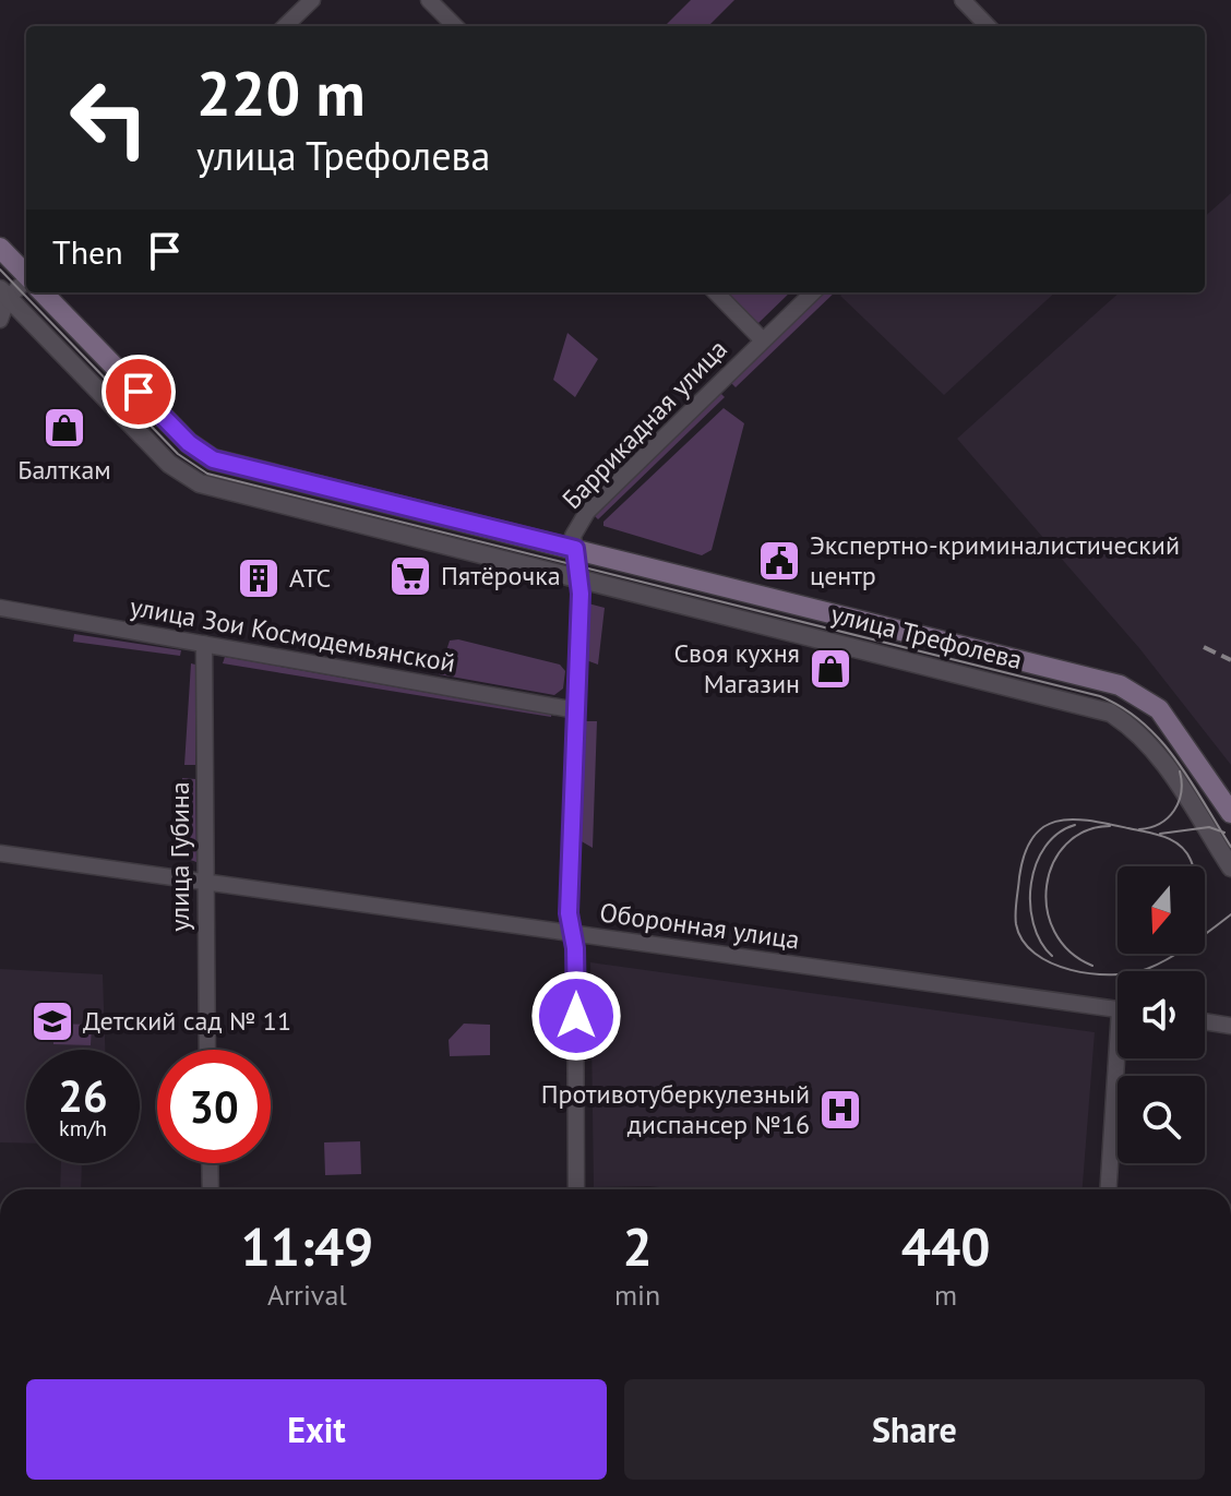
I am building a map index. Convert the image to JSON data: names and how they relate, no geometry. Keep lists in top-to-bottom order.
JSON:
{
  "streets": {
    "main road": ["улица Трефолева"],
    "street": [
      "Баррикадная улица",
      "улица Зои Космодемьянской",
      "улица Губина",
      "Оборонная улица"
    ]
  },
  "crossings": [
    ["Баррикадная улица", "улица Зои Космодемьянской"],
    ["Баррикадная улица", "улица Трефолева"],
    ["Баррикадная улица", "Оборонная улица"],
    ["улица Зои Космодемьянской", "улица Губина"],
    ["улица Губина", "Оборонная улица"]
  ],
  "places": {
    "shop": ["Балткам", "Своя кухня Магазин"],
    "public building": ["Экспертно-криминалистический центр"],
    "supermarket": ["Пятёрочка"],
    "building": ["АТС"],
    "school or university": ["Детский сад № 11"],
    "hospital": ["Противотуберкулезный диспансер №16"]
  },
  "north": "bottom",
  "page": {
    "turn": ["220 m", "улица Трефолева"],
    "then": "Then",
    "speed": "26 km/h",
    "limit": "30",
    "eta": [
      "11:49",
      "Arrival",
      "2",
      "min",
      "440",
      "m"
    ],
    "buttons": ["Exit", "Share"]
  }
}
